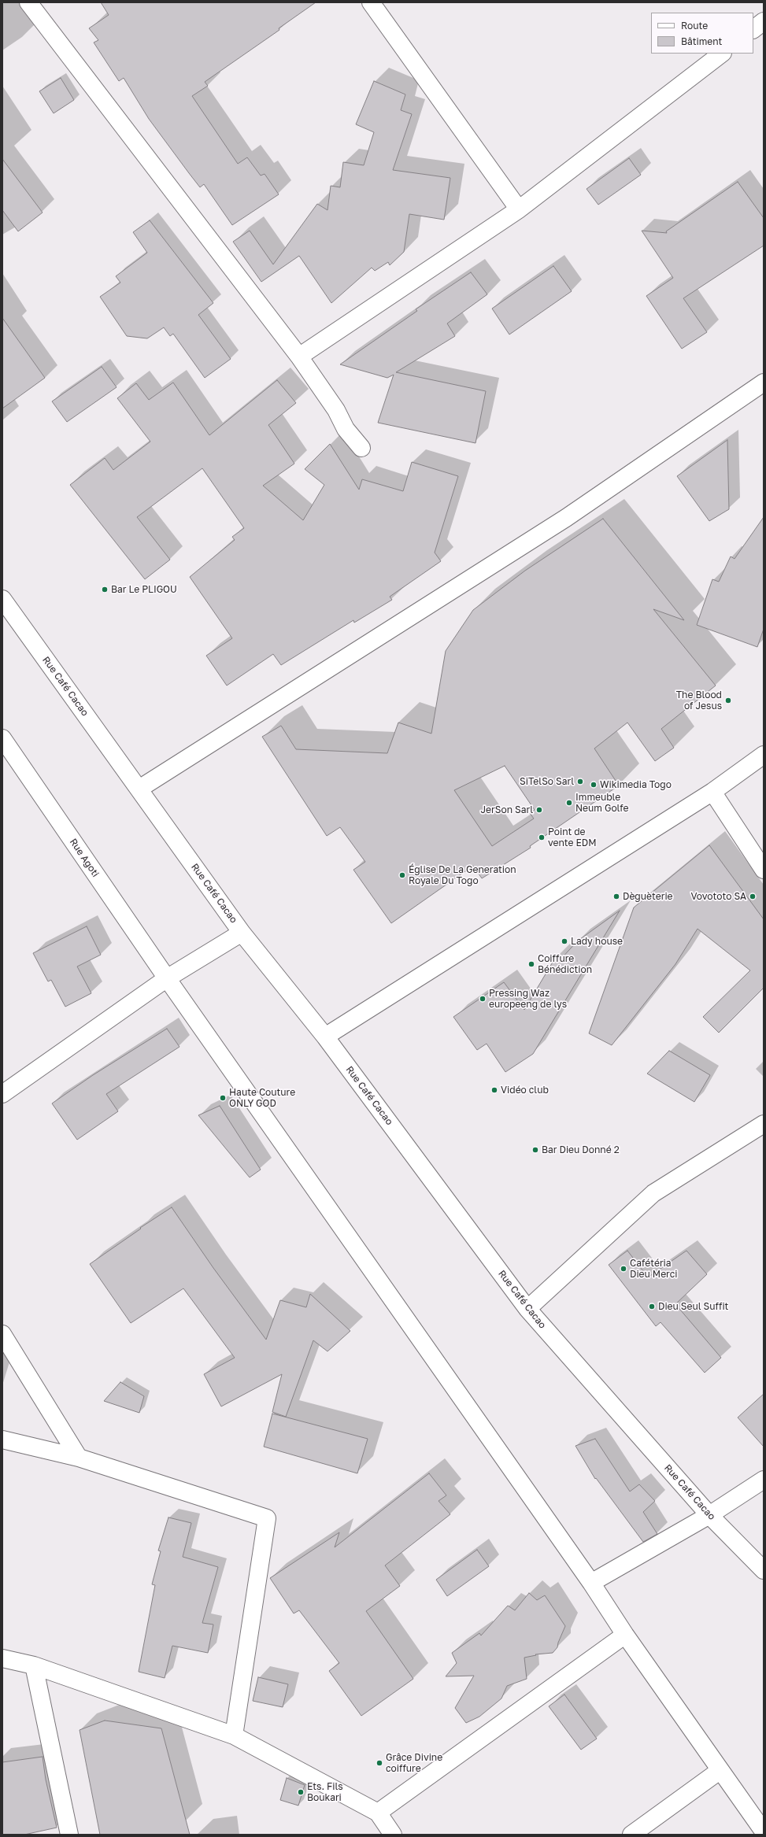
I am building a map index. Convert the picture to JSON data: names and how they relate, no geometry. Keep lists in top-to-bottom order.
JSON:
{
  "streets": {
    "street": ["Rue Café Cacao", "Rue Agoti"]
  },
  "places": [
    "Bar Le PLIGOU",
    "The Blood of Jesus",
    "SiTelSo Sarl",
    "Wikimedia Togo",
    "Immeuble Neum Golfe",
    "JerSon Sarl",
    "Point de vente EDM",
    "Église De La Generation Royale Du Togo",
    "Dèguèterie",
    "Vovototo SA",
    "Lady house",
    "Coiffure Bénédiction",
    "Pressing Waz europeeng de lys",
    "Vidéo club",
    "Haute Couture ONLY GOD",
    "Bar Dieu Donné 2",
    "Cafétéria Dieu Merci",
    "Dieu Seul Suffit",
    "Grâce Divine coiffure",
    "Ets. Fils Boukari"
  ],
  "legend": ["Route", "Bâtiment"]
}
